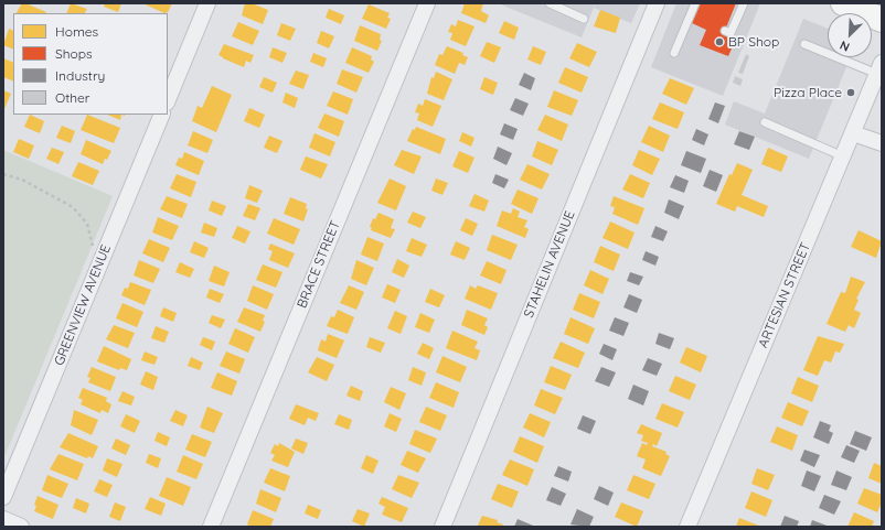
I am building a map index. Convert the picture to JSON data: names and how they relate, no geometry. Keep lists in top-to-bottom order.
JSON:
{
  "streets": {
    "street": [
      "BRACE STREET",
      "STAHELIN AVENUE",
      "ARTESIAN STREET",
      "GREENVIEW AVENUE"
    ]
  },
  "places": ["BP Shop", "Pizza Place"],
  "legend": [
    "Homes",
    "Shops",
    "Industry",
    "Other"
  ],
  "north": "bottom left"
}
